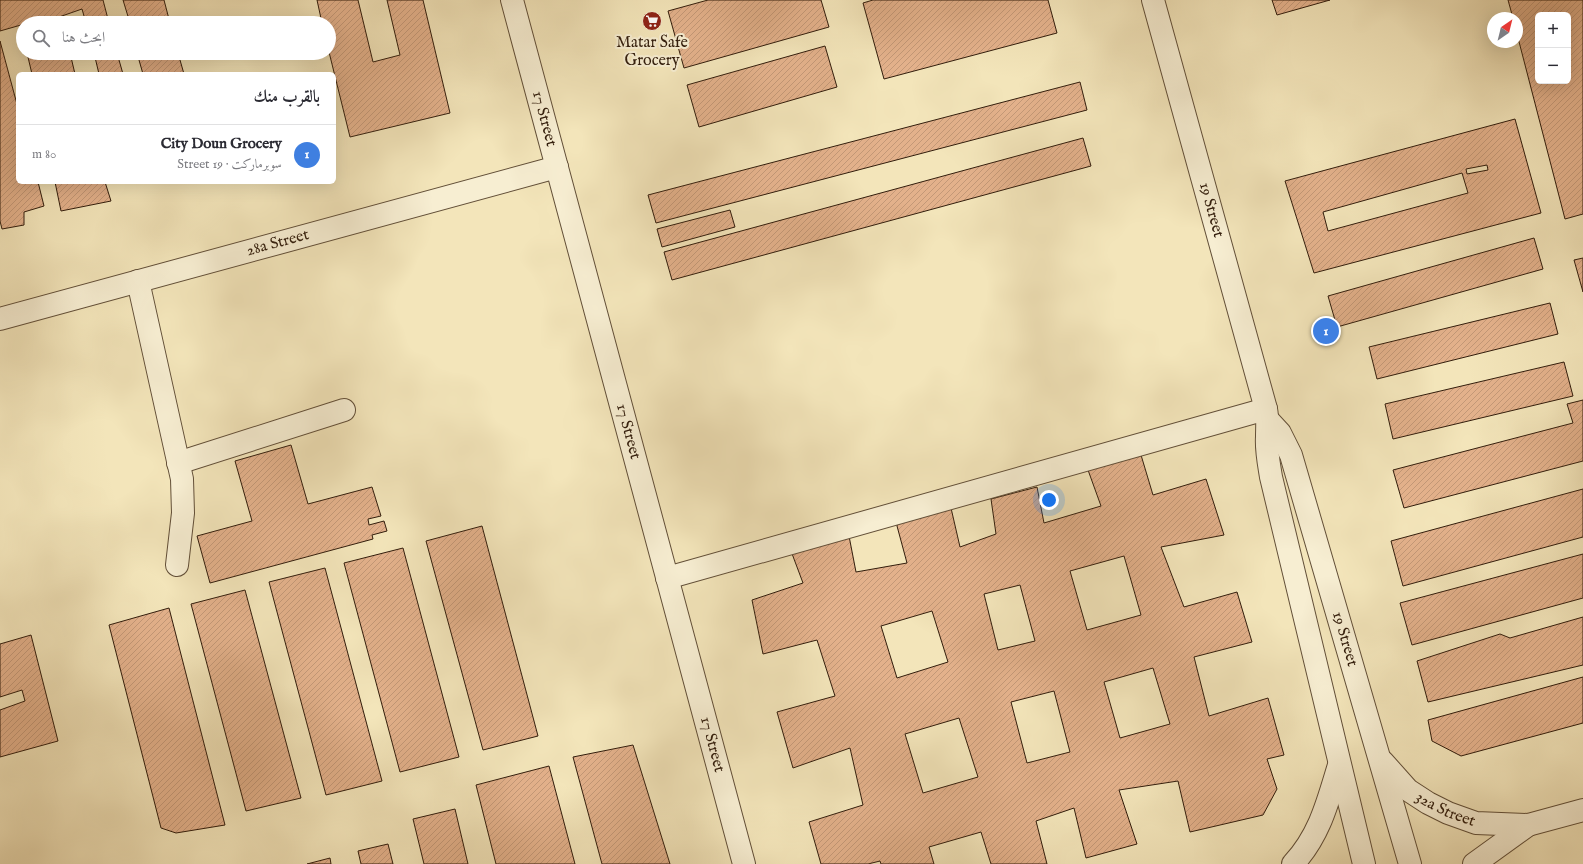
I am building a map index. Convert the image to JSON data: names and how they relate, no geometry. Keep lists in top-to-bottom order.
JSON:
{
  "streets": {
    "street": [
      "17 Street",
      "19 Street",
      "28a Street",
      "32a Street"
    ]
  },
  "crossings": [
    ["17 Street", "28a Street"],
    ["19 Street", "32a Street"]
  ],
  "places": {
    "supermarket": ["Matar Safe Grocery"]
  },
  "north": "top right",
  "page": {
    "map_buttons": ["+", "−"],
    "search": "ابحث هنا",
    "heading": "بالقرب منك",
    "list": [
      {
        "mark": "1",
        "name": "City Doun Grocery",
        "note": "سوبرماركت · 19 Street",
        "value": "80 m"
      }
    ],
    "pins": "1"
  }
}
